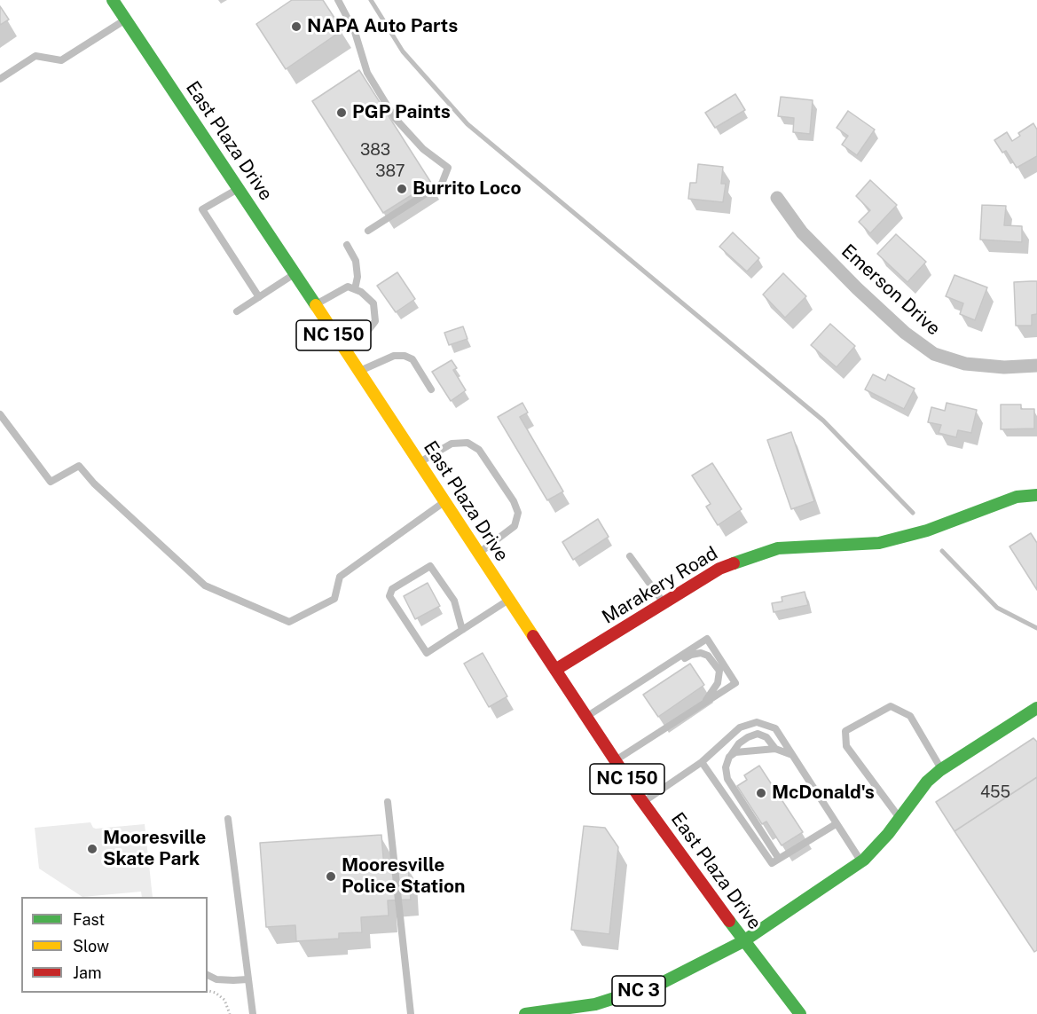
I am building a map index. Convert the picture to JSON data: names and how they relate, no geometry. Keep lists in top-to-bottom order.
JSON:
{
  "streets": {
    "main road": [
      "East Plaza Drive",
      "NC 150",
      "Marakery Road",
      "NC 3"
    ],
    "street": ["Emerson Drive"]
  },
  "crossings": [
    ["East Plaza Drive", "Marakery Road"],
    ["East Plaza Drive", "NC 3"]
  ],
  "places": [
    "NAPA Auto Parts",
    "PGP Paints",
    "Burrito Loco",
    "McDonald's",
    "Mooresville Skate Park",
    "Mooresville Police Station"
  ],
  "house_numbers": ["383", "387", "455"],
  "legend": ["Fast", "Slow", "Jam"]
}
